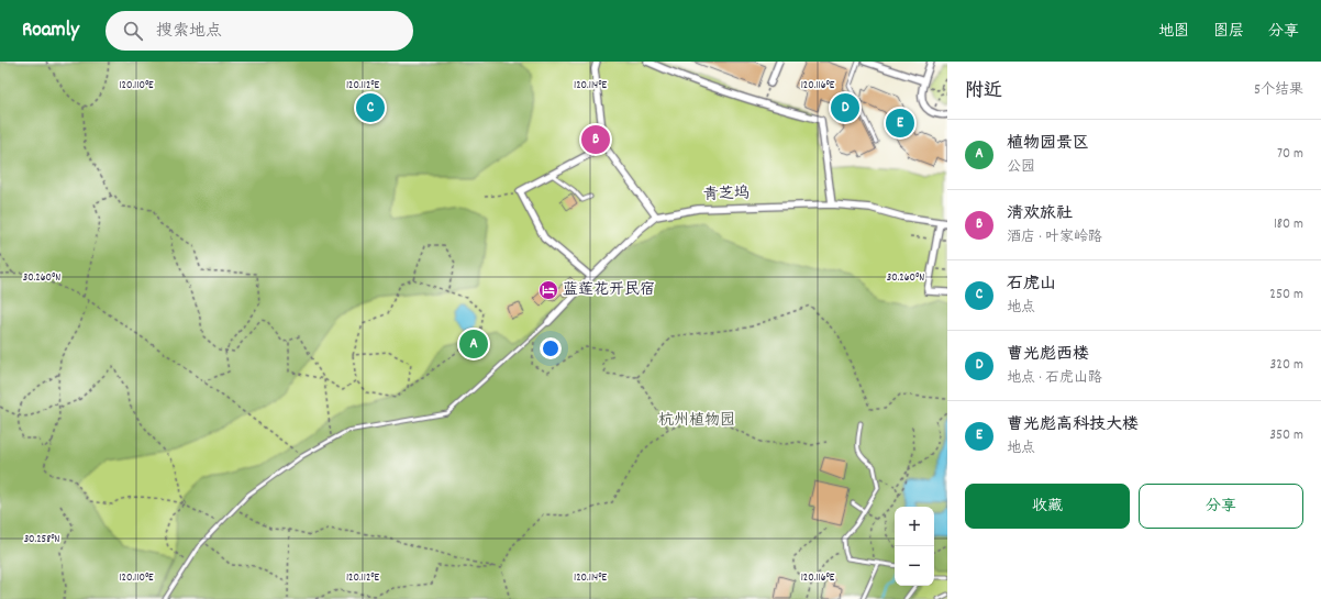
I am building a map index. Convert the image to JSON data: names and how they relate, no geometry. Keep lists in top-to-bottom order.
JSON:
{
  "streets": {
    "street": ["青芝坞"]
  },
  "parks": ["杭州植物园"],
  "places": {
    "hotel": ["蓝莲花开民宿"]
  },
  "page": {
    "header": "Roamly",
    "search": "搜索地点",
    "nav": ["地图", "图层", "分享"],
    "heading": ["附近", "5个结果"],
    "pins": [
      "C",
      "D",
      "E",
      "B",
      "A"
    ],
    "list": [
      {
        "mark": "A",
        "name": "植物园景区",
        "note": "公园",
        "value": "70 m"
      },
      {
        "mark": "B",
        "name": "清欢旅社",
        "note": "酒店 · 叶家岭路",
        "value": "180 m"
      },
      {
        "mark": "C",
        "name": "石虎山",
        "note": "地点",
        "value": "250 m"
      },
      {
        "mark": "D",
        "name": "曹光彪西楼",
        "note": "地点 · 石虎山路",
        "value": "320 m"
      },
      {
        "mark": "E",
        "name": "曹光彪高科技大楼",
        "note": "地点",
        "value": "350 m"
      }
    ],
    "buttons": ["收藏", "分享"],
    "map_buttons": ["+", "−"]
  },
  "coordinates": [
    "120.110°E",
    "120.112°E",
    "120.114°E",
    "120.116°E",
    "30.260°N",
    "30.258°N"
  ]
}
